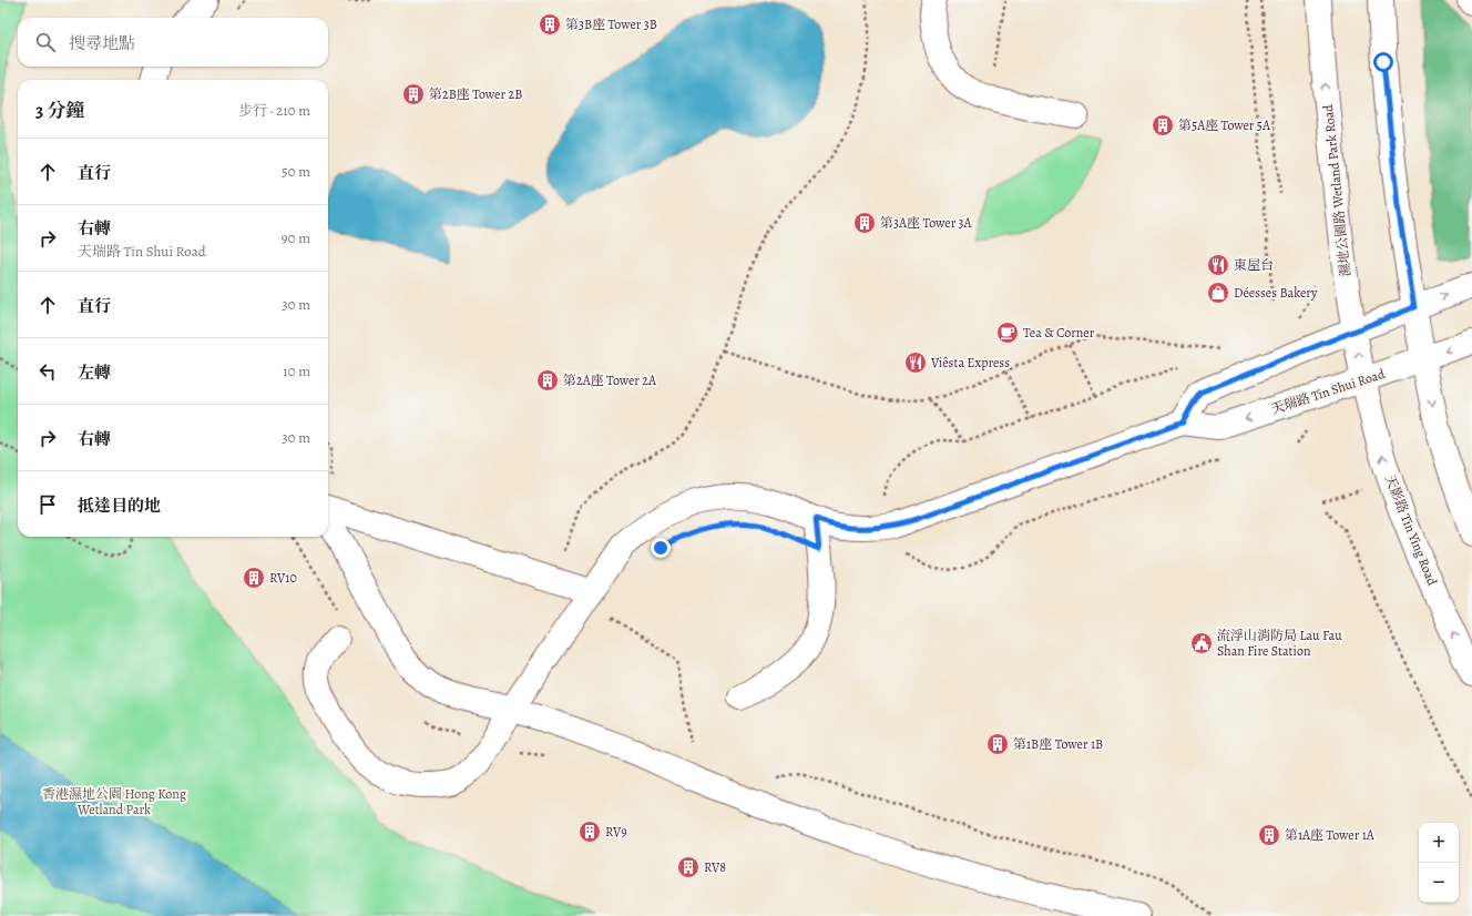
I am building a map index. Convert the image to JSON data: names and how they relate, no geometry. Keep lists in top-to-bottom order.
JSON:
{
  "streets": {
    "main road": ["濕地公園路 Wetland Park Road", "天瑞路 Tin Shui Road", "天影路 Tin Ying Road"]
  },
  "crossings": [
    ["濕地公園路 Wetland Park Road", "天瑞路 Tin Shui Road"],
    ["濕地公園路 Wetland Park Road", "天影路 Tin Ying Road"],
    ["天瑞路 Tin Shui Road", "天影路 Tin Ying Road"]
  ],
  "parks": ["香港濕地公園 Hong Kong Wetland Park"],
  "places": {
    "building": [
      "第3B座 Tower 3B",
      "第2B座 Tower 2B",
      "第5A座 Tower 5A",
      "第3A座 Tower 3A",
      "第2A座 Tower 2A",
      "RV10",
      "第1B座 Tower 1B",
      "RV9",
      "第1A座 Tower 1A",
      "RV8"
    ],
    "restaurant": ["東屋台", "Viêsta Express"],
    "shop": ["Déesses Bakery"],
    "cafe": ["Tea & Corner"],
    "public building": ["流浮山消防局 Lau Fau Shan Fire Station"]
  },
  "page": {
    "search": "搜尋地點",
    "heading": ["3 分鐘", "步行 · 210 m"],
    "list": [
      ["直行", "50 m"],
      ["右轉", "天瑞路 Tin Shui Road", "90 m"],
      ["直行", "30 m"],
      ["左轉", "10 m"],
      ["右轉", "30 m"],
      "抵達目的地"
    ],
    "map_buttons": ["+", "−"]
  }
}
